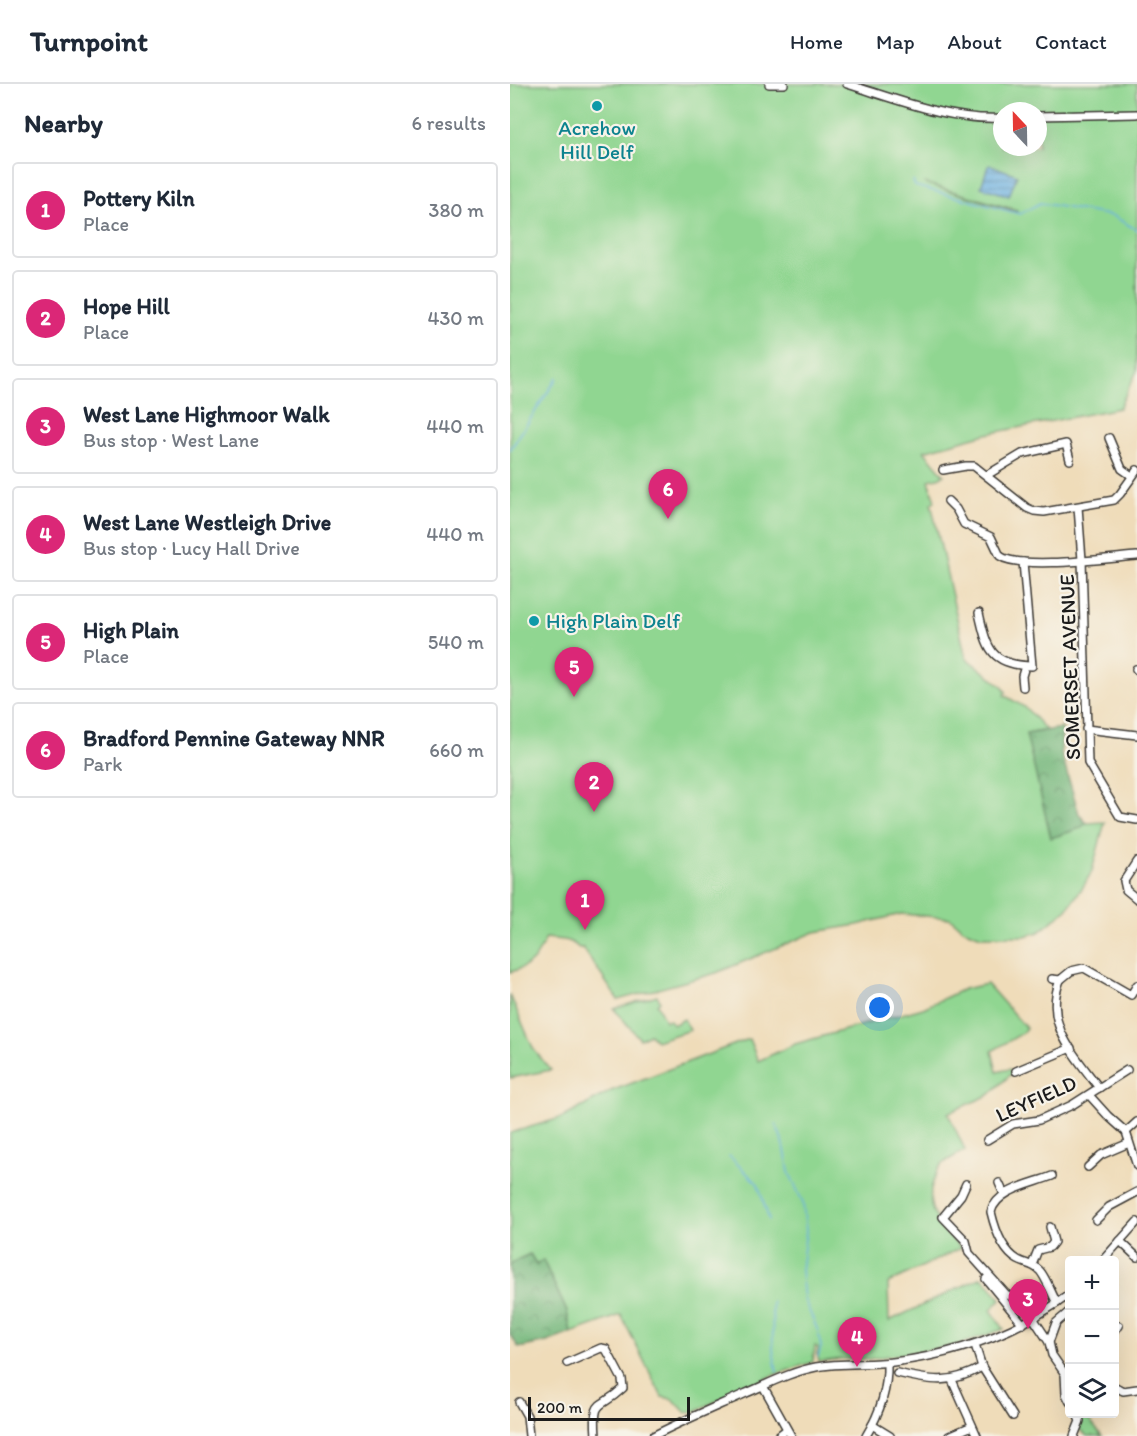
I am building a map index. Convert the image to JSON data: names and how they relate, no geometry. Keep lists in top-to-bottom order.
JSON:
{
  "streets": {
    "street": ["SOMERSET AVENUE", "LEYFIELD"]
  },
  "places": ["Acrehow Hill Delf", "High Plain Delf"],
  "scale_bar": "200 m",
  "north": "top",
  "page": {
    "header": "Turnpoint",
    "nav": [
      "Home",
      "Map",
      "About",
      "Contact"
    ],
    "heading": ["Nearby", "6 results"],
    "list": [
      {
        "mark": "1",
        "name": "Pottery Kiln",
        "note": "Place",
        "value": "380 m"
      },
      {
        "mark": "2",
        "name": "Hope Hill",
        "note": "Place",
        "value": "430 m"
      },
      {
        "mark": "3",
        "name": "West Lane Highmoor Walk",
        "note": "Bus stop · West Lane",
        "value": "440 m"
      },
      {
        "mark": "4",
        "name": "West Lane Westleigh Drive",
        "note": "Bus stop · Lucy Hall Drive",
        "value": "440 m"
      },
      {
        "mark": "5",
        "name": "High Plain",
        "note": "Place",
        "value": "540 m"
      },
      {
        "mark": "6",
        "name": "Bradford Pennine Gateway NNR",
        "note": "Park",
        "value": "660 m"
      }
    ],
    "pins": [
      "6",
      "5",
      "2",
      "1",
      "3",
      "4"
    ],
    "map_buttons": ["+", "−"],
    "scale": "200 m"
  }
}
